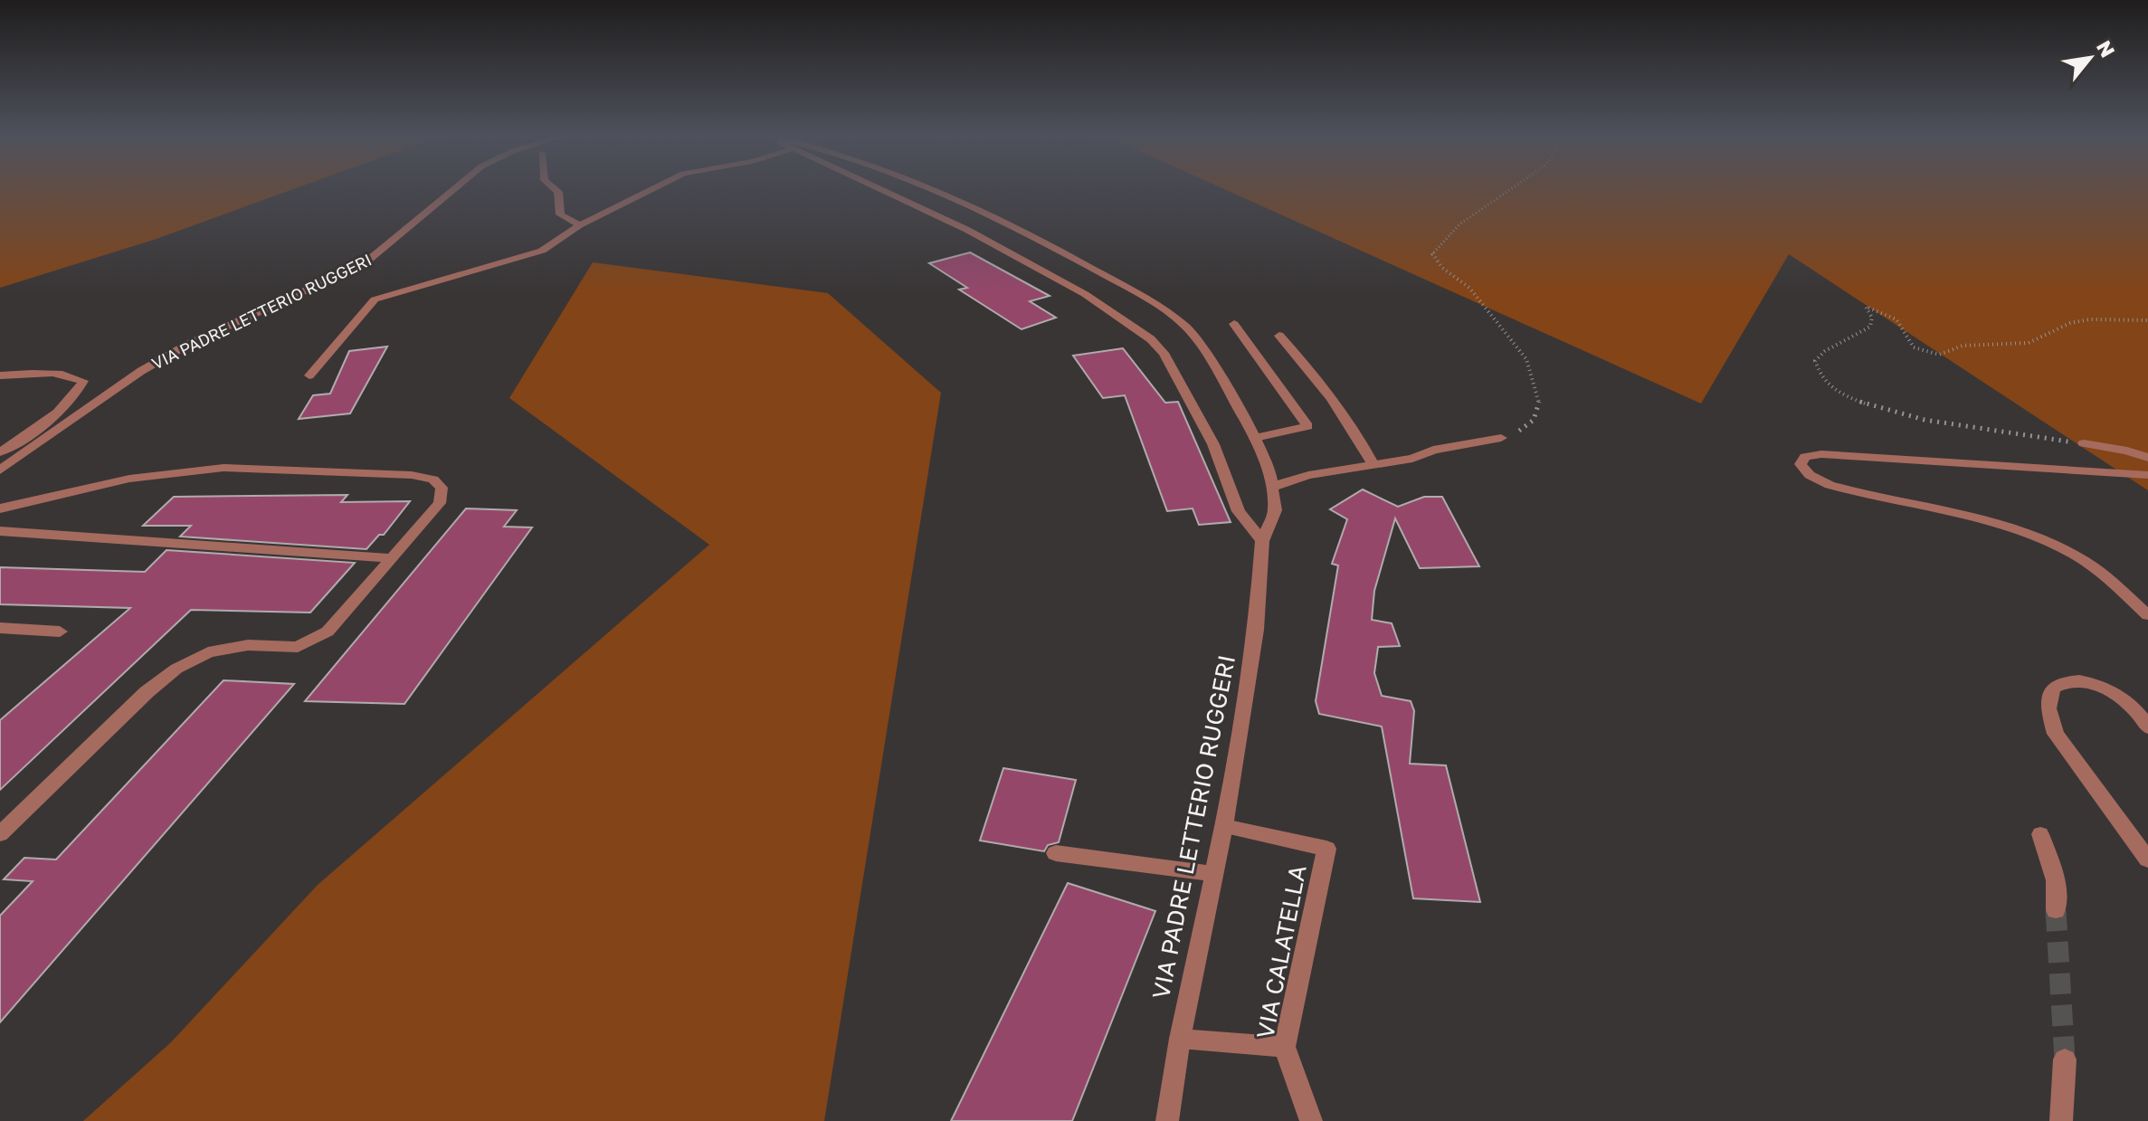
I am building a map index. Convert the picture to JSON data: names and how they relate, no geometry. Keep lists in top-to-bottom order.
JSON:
{
  "streets": {
    "street": ["VIA PADRE LETTERIO RUGGERI", "VIA CALATELLA"]
  },
  "crossings": [
    ["VIA PADRE LETTERIO RUGGERI", "VIA CALATELLA"]
  ],
  "north": "top right"
}
